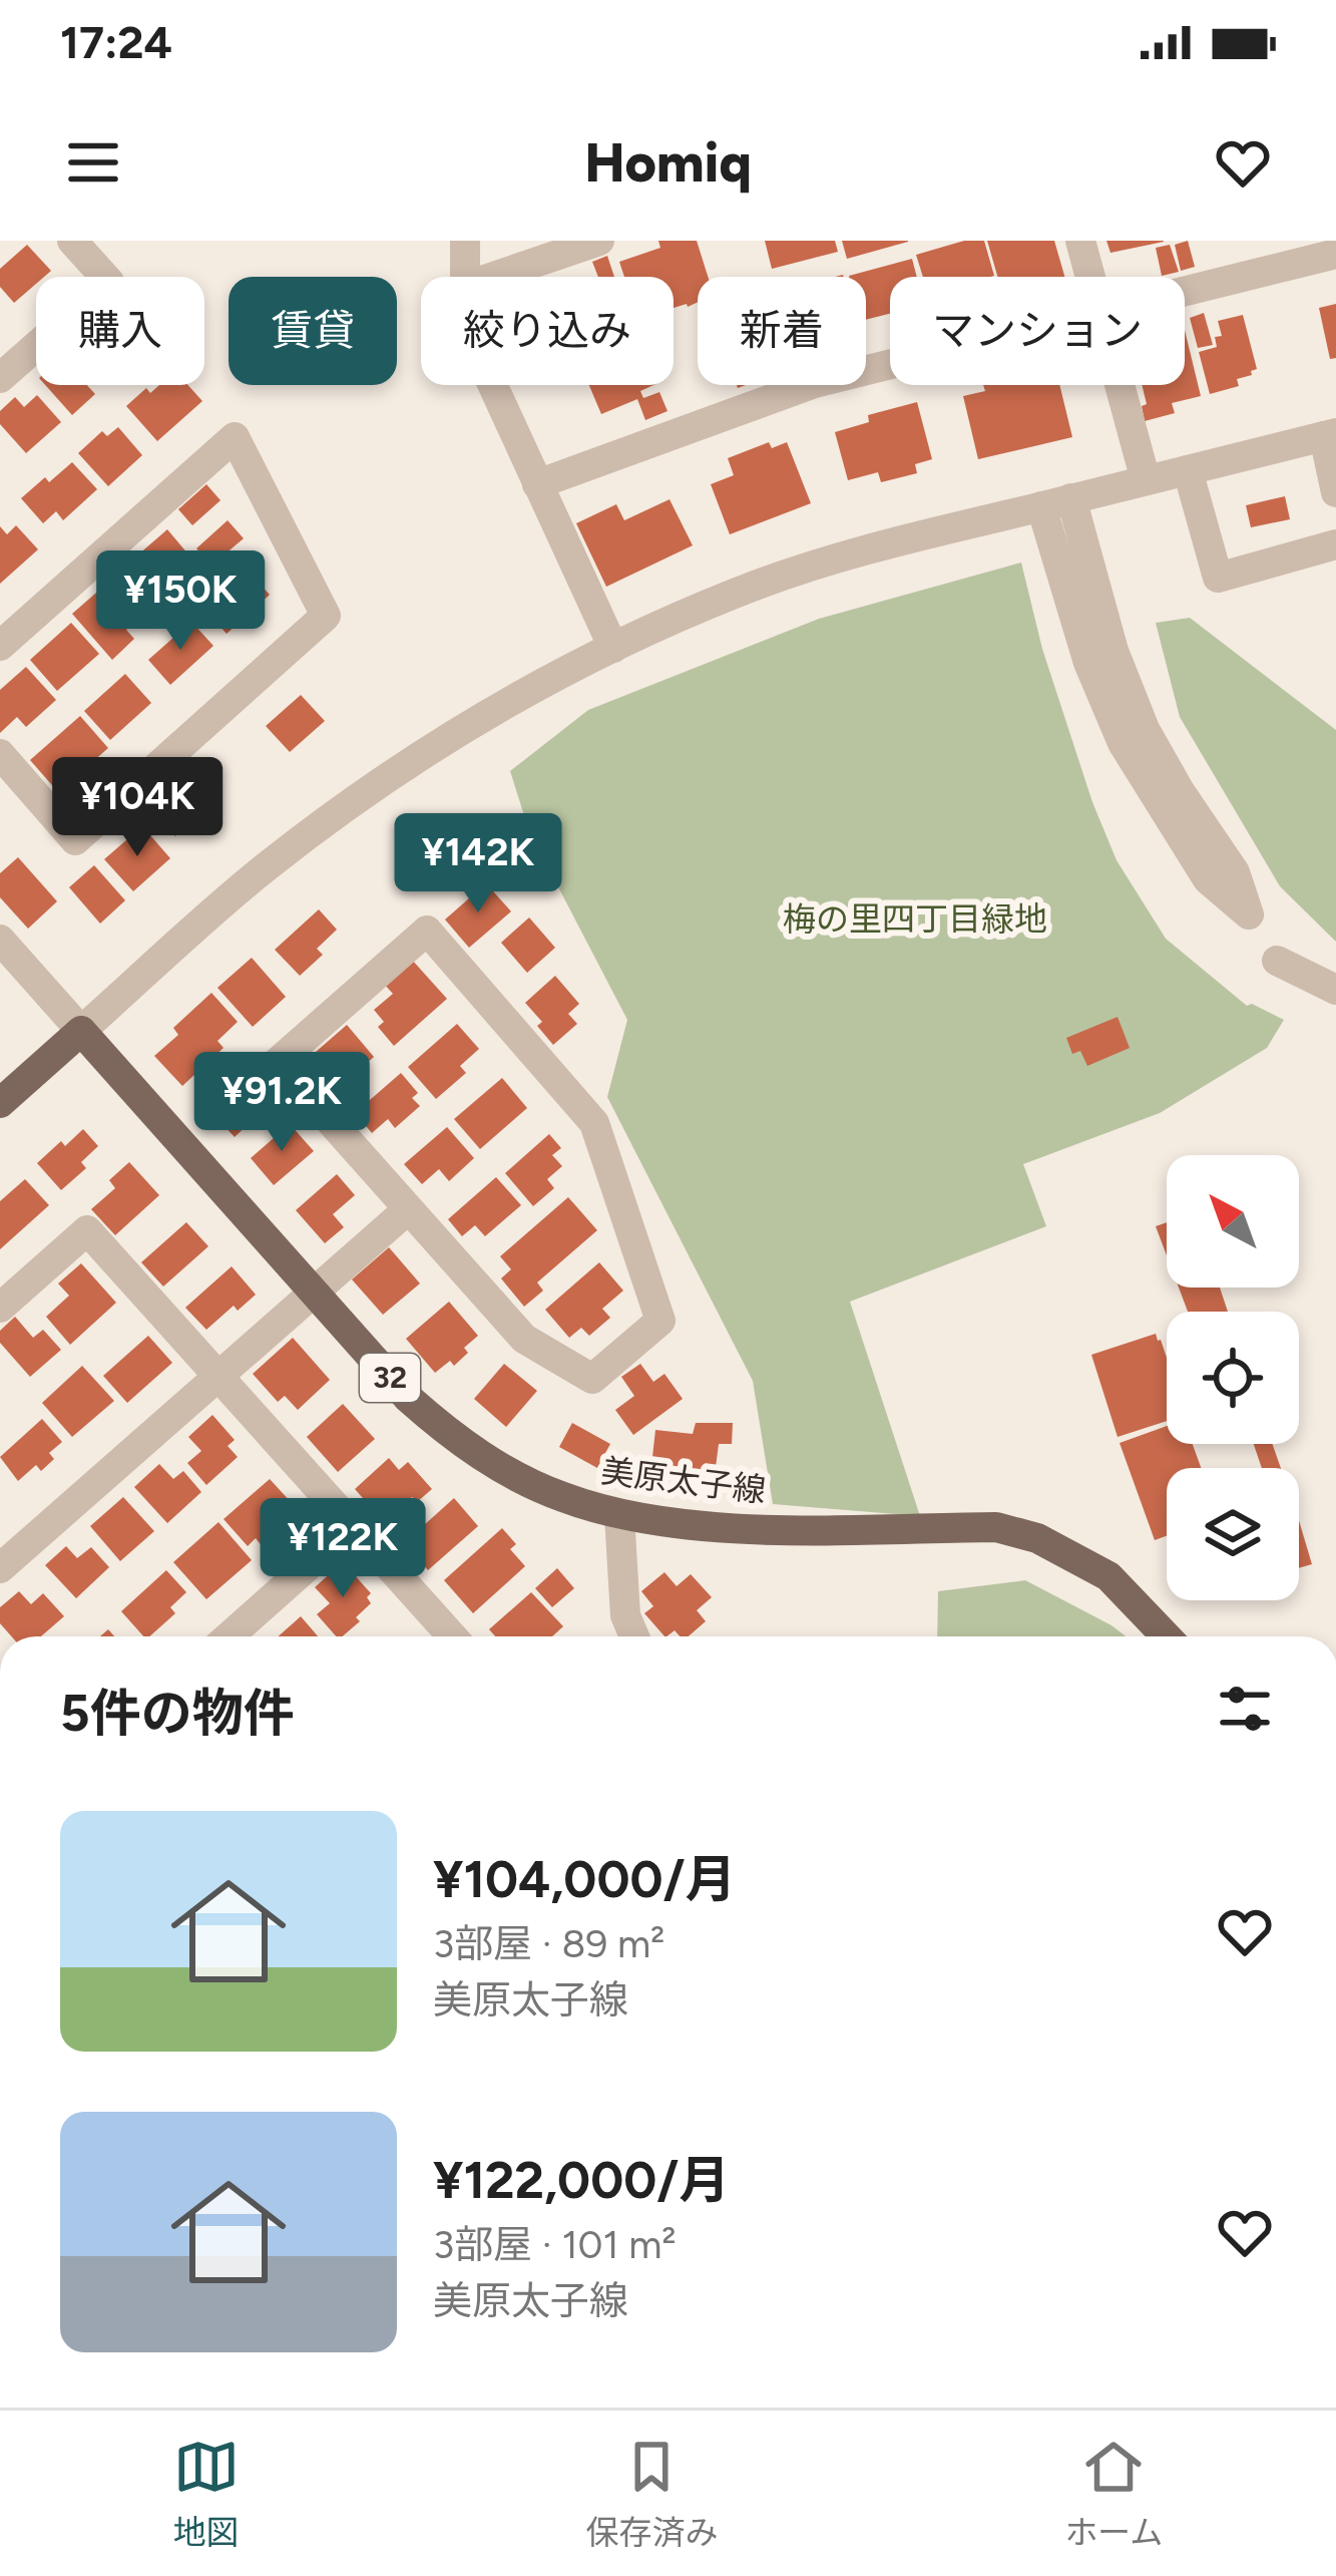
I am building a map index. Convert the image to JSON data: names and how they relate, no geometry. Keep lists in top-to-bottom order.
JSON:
{
  "streets": {
    "main road": ["32", "美原太子線"]
  },
  "parks": ["梅の里四丁目緑地"],
  "north": "top left",
  "page": {
    "status": "17:24",
    "header": "Homiq",
    "chip": [
      "購入",
      "賃貸",
      "絞り込み",
      "新着",
      "マンション"
    ],
    "price": [
      "¥150K",
      "¥104K",
      "¥142K",
      "¥91.2K",
      "¥122K"
    ],
    "heading": "5件の物件",
    "list": [
      {
        "name": "¥104,000/月",
        "note": "3部屋 · 89 m² · 美原太子線"
      },
      {
        "name": "¥122,000/月",
        "note": "3部屋 · 101 m² · 美原太子線"
      }
    ],
    "tabs": ["地図", "保存済み", "ホーム"]
  }
}
